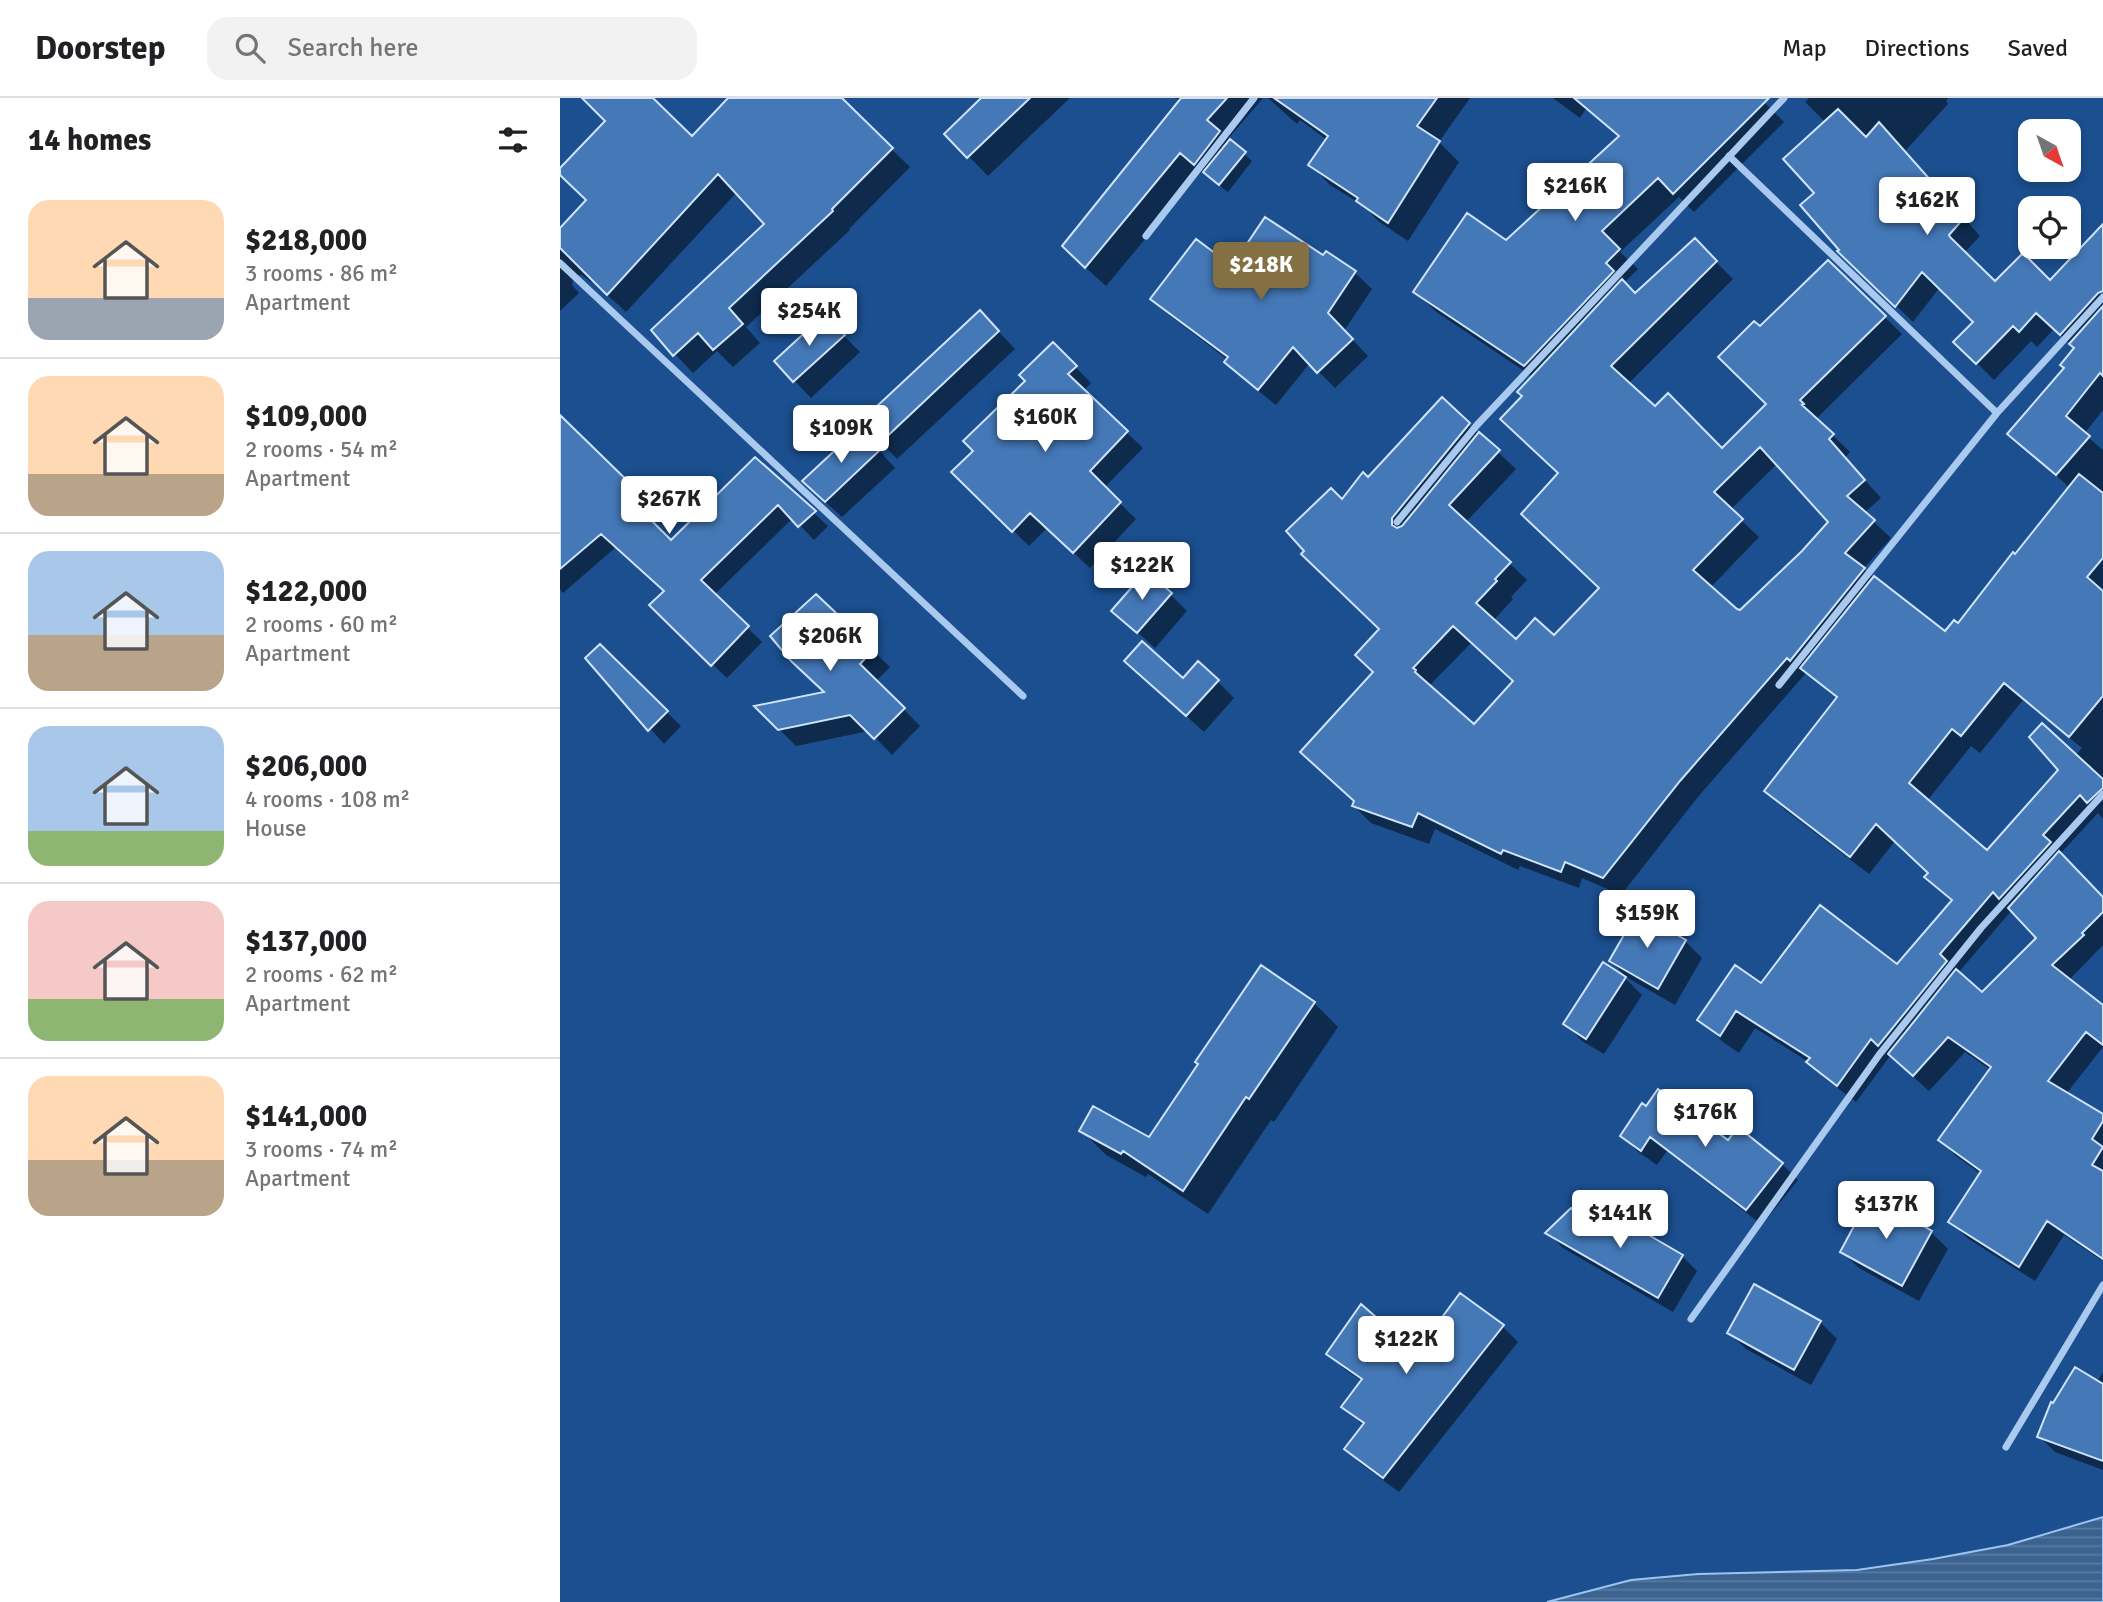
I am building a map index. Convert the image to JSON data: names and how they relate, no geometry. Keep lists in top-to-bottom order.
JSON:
{
  "north": "bottom right",
  "page": {
    "header": "Doorstep",
    "search": "Search here",
    "nav": ["Map", "Directions", "Saved"],
    "heading": "14 homes",
    "price": [
      "$216K",
      "$162K",
      "$218K",
      "$254K",
      "$160K",
      "$109K",
      "$267K",
      "$122K",
      "$206K",
      "$159K",
      "$176K",
      "$137K",
      "$141K",
      "$122K"
    ],
    "list": [
      {
        "name": "$218,000",
        "note": "3 rooms · 86 m² · Apartment"
      },
      {
        "name": "$109,000",
        "note": "2 rooms · 54 m² · Apartment"
      },
      {
        "name": "$122,000",
        "note": "2 rooms · 60 m² · Apartment"
      },
      {
        "name": "$206,000",
        "note": "4 rooms · 108 m² · House"
      },
      {
        "name": "$137,000",
        "note": "2 rooms · 62 m² · Apartment"
      },
      {
        "name": "$141,000",
        "note": "3 rooms · 74 m² · Apartment"
      }
    ]
  }
}
